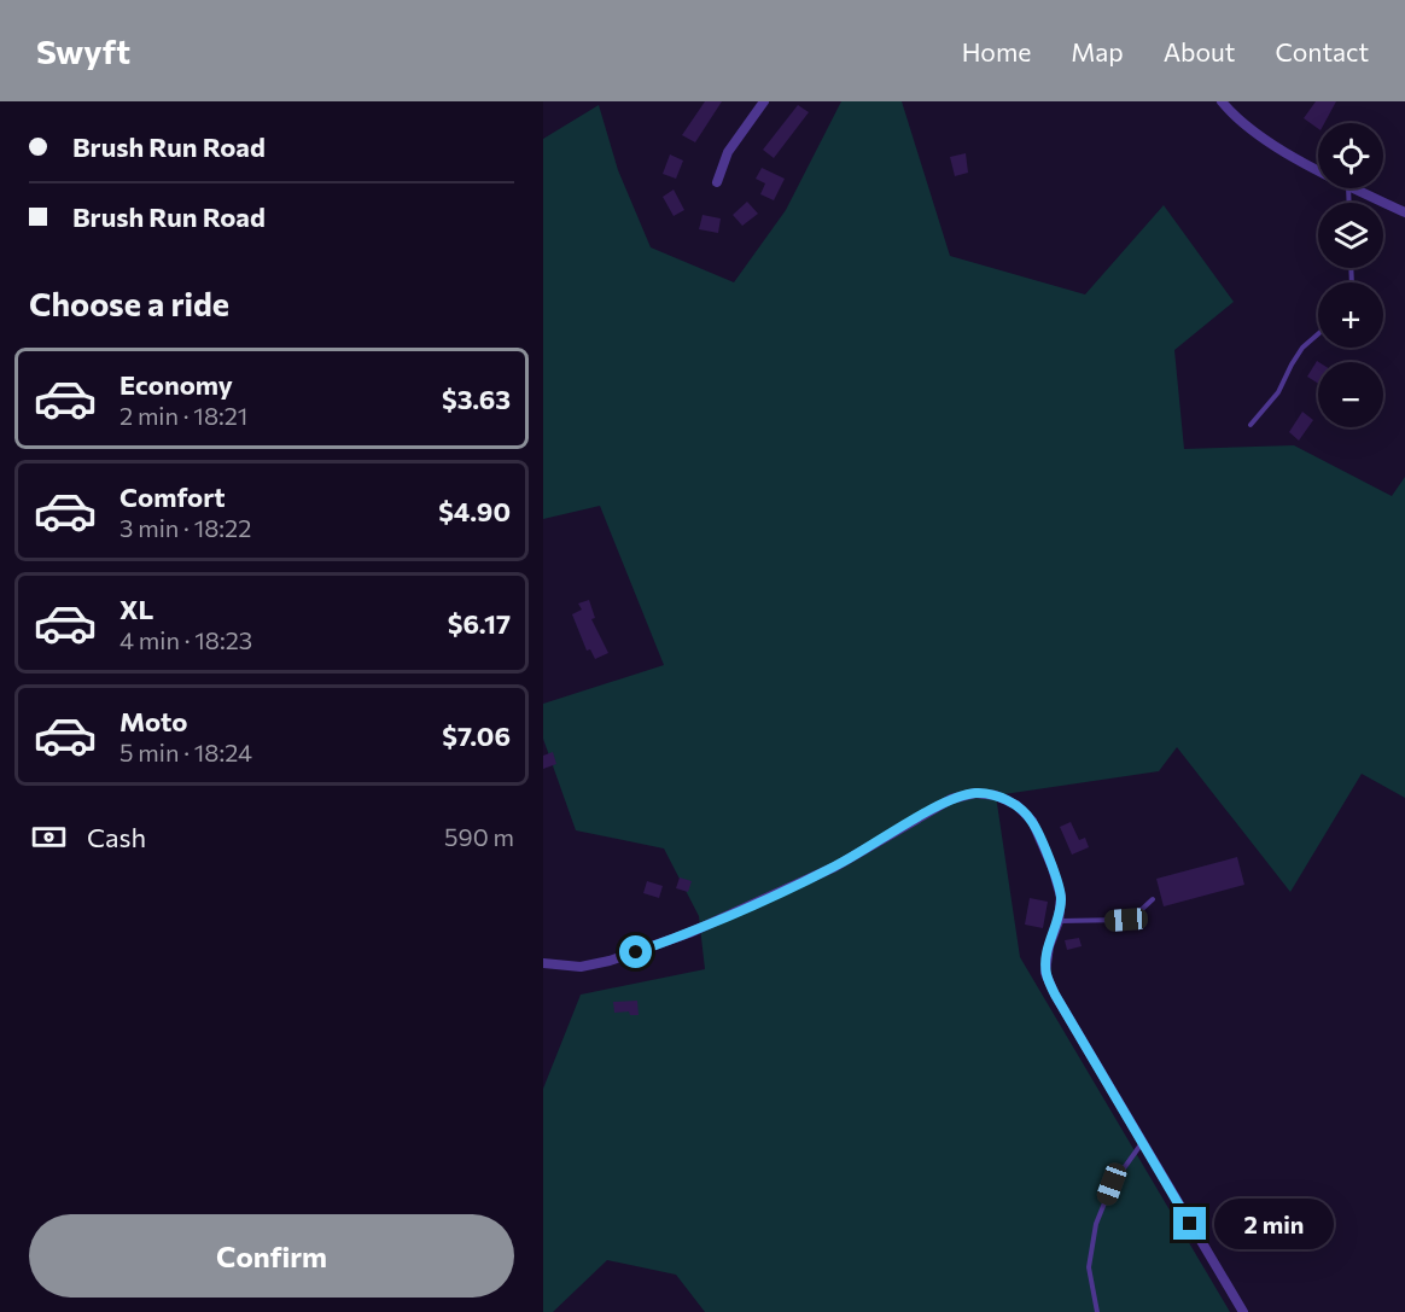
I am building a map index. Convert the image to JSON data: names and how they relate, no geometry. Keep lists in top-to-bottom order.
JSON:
{
  "page": {
    "header": "Swyft",
    "nav": [
      "Home",
      "Map",
      "About",
      "Contact"
    ],
    "banner": ["Brush Run Road", "Brush Run Road"],
    "map_buttons": ["+", "−"],
    "heading": "Choose a ride",
    "list": [
      {
        "name": "Economy",
        "note": "2 min · 18:21",
        "value": "$3.63"
      },
      {
        "name": "Comfort",
        "note": "3 min · 18:22",
        "value": "$4.90"
      },
      {
        "name": "XL",
        "note": "4 min · 18:23",
        "value": "$6.17"
      },
      {
        "name": "Moto",
        "note": "5 min · 18:24",
        "value": "$7.06"
      }
    ],
    "pay": ["Cash", "590 m"],
    "bubble": "2 min",
    "buttons": "Confirm"
  }
}
